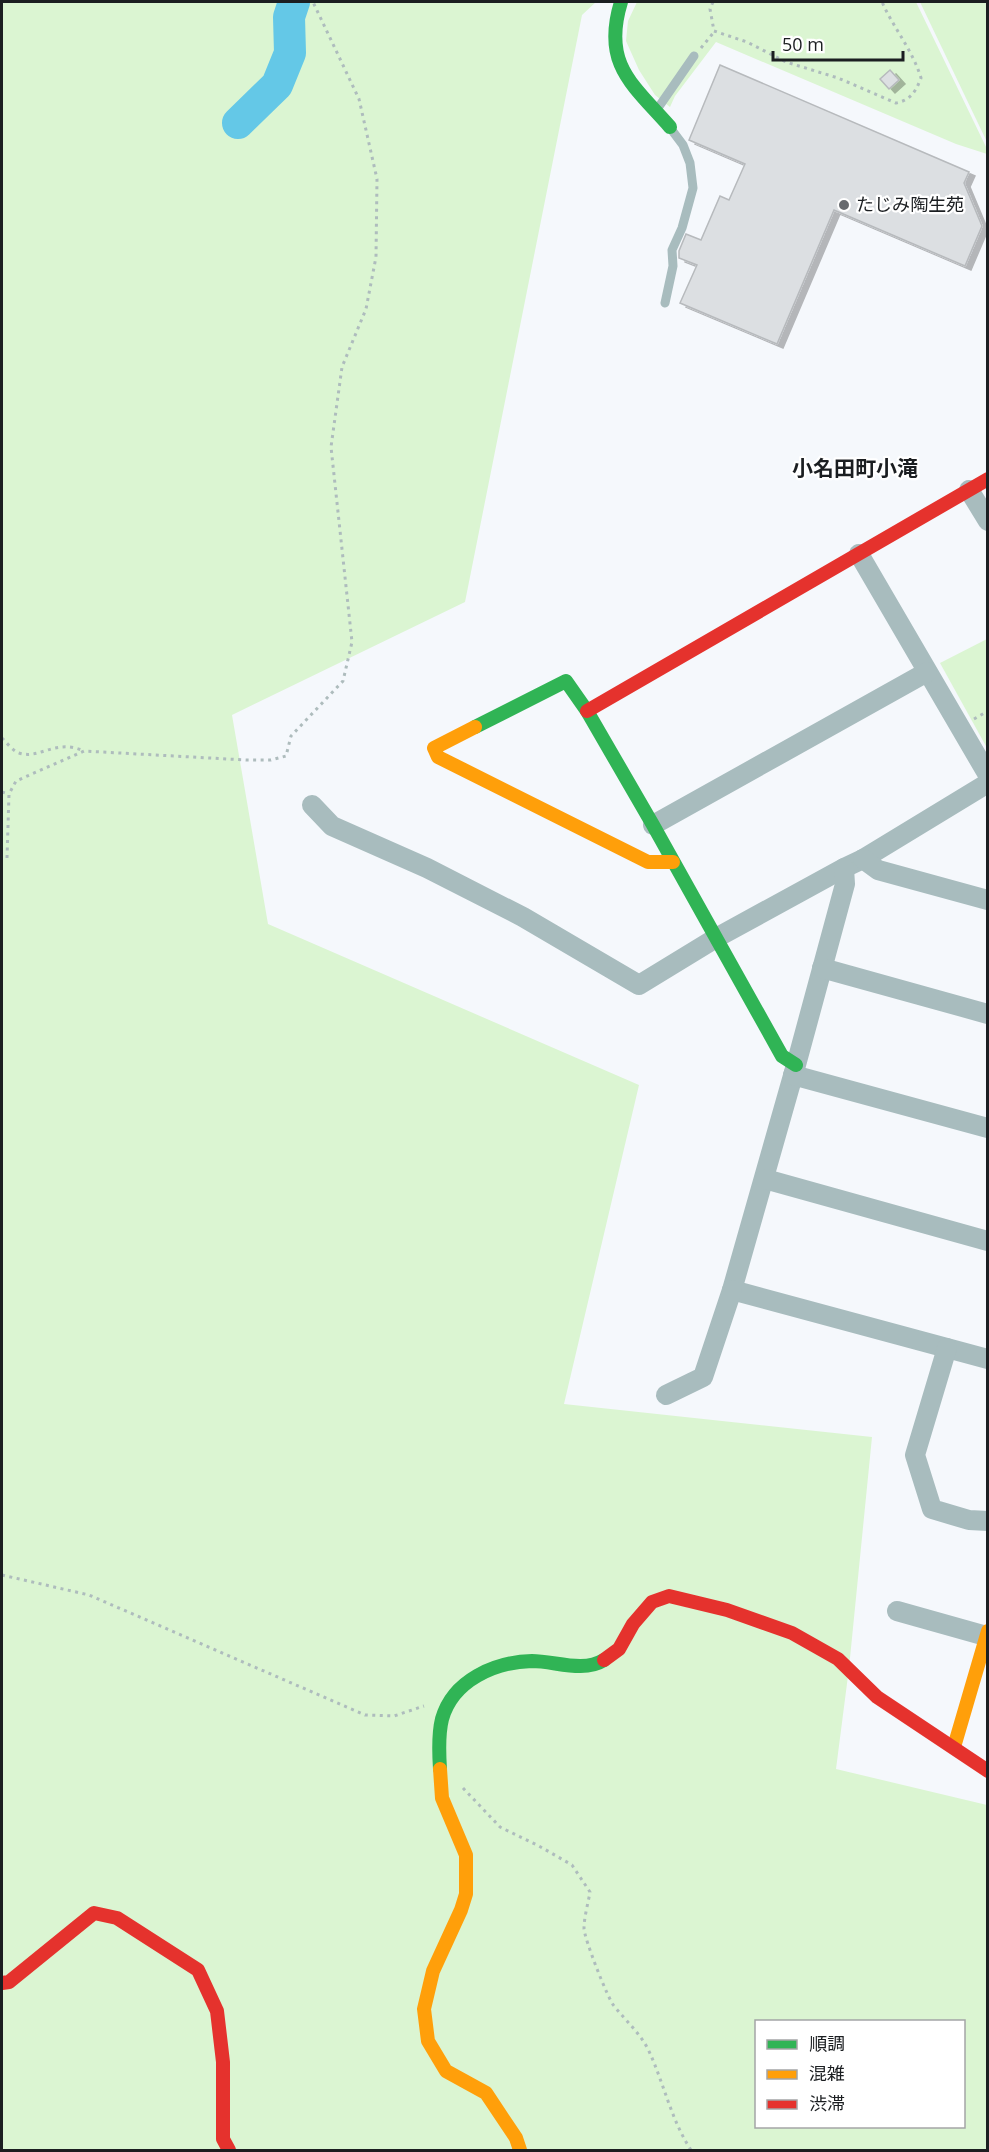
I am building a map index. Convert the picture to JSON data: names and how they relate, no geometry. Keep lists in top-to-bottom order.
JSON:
{
  "districts": ["小名田町小滝"],
  "places": ["たじみ陶生苑"],
  "legend": ["順調", "混雑", "渋滞"],
  "scale_bar": "50 m"
}
